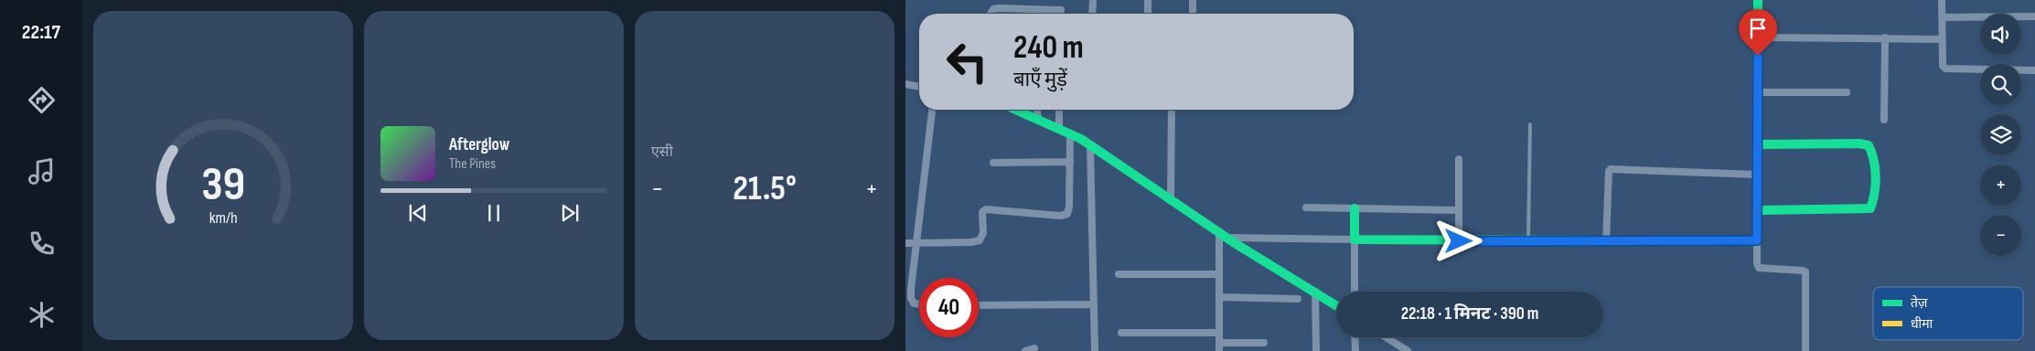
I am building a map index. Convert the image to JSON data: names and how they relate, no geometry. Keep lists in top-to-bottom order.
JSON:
{
  "legend": ["तेज़", "धीमा"],
  "page": {
    "tabs": "22:17",
    "tile": "एसी",
    "map_buttons": ["+", "−"],
    "turn": ["240 m", "बाएँ मुड़ें"],
    "song": ["Afterglow", "The Pines"],
    "heat": ["−", "21.5°", "+"],
    "limit": "40",
    "trip": "22:18 · 1 मिनट · 390 m",
    "gauge": ["39", "km/h"]
  }
}
